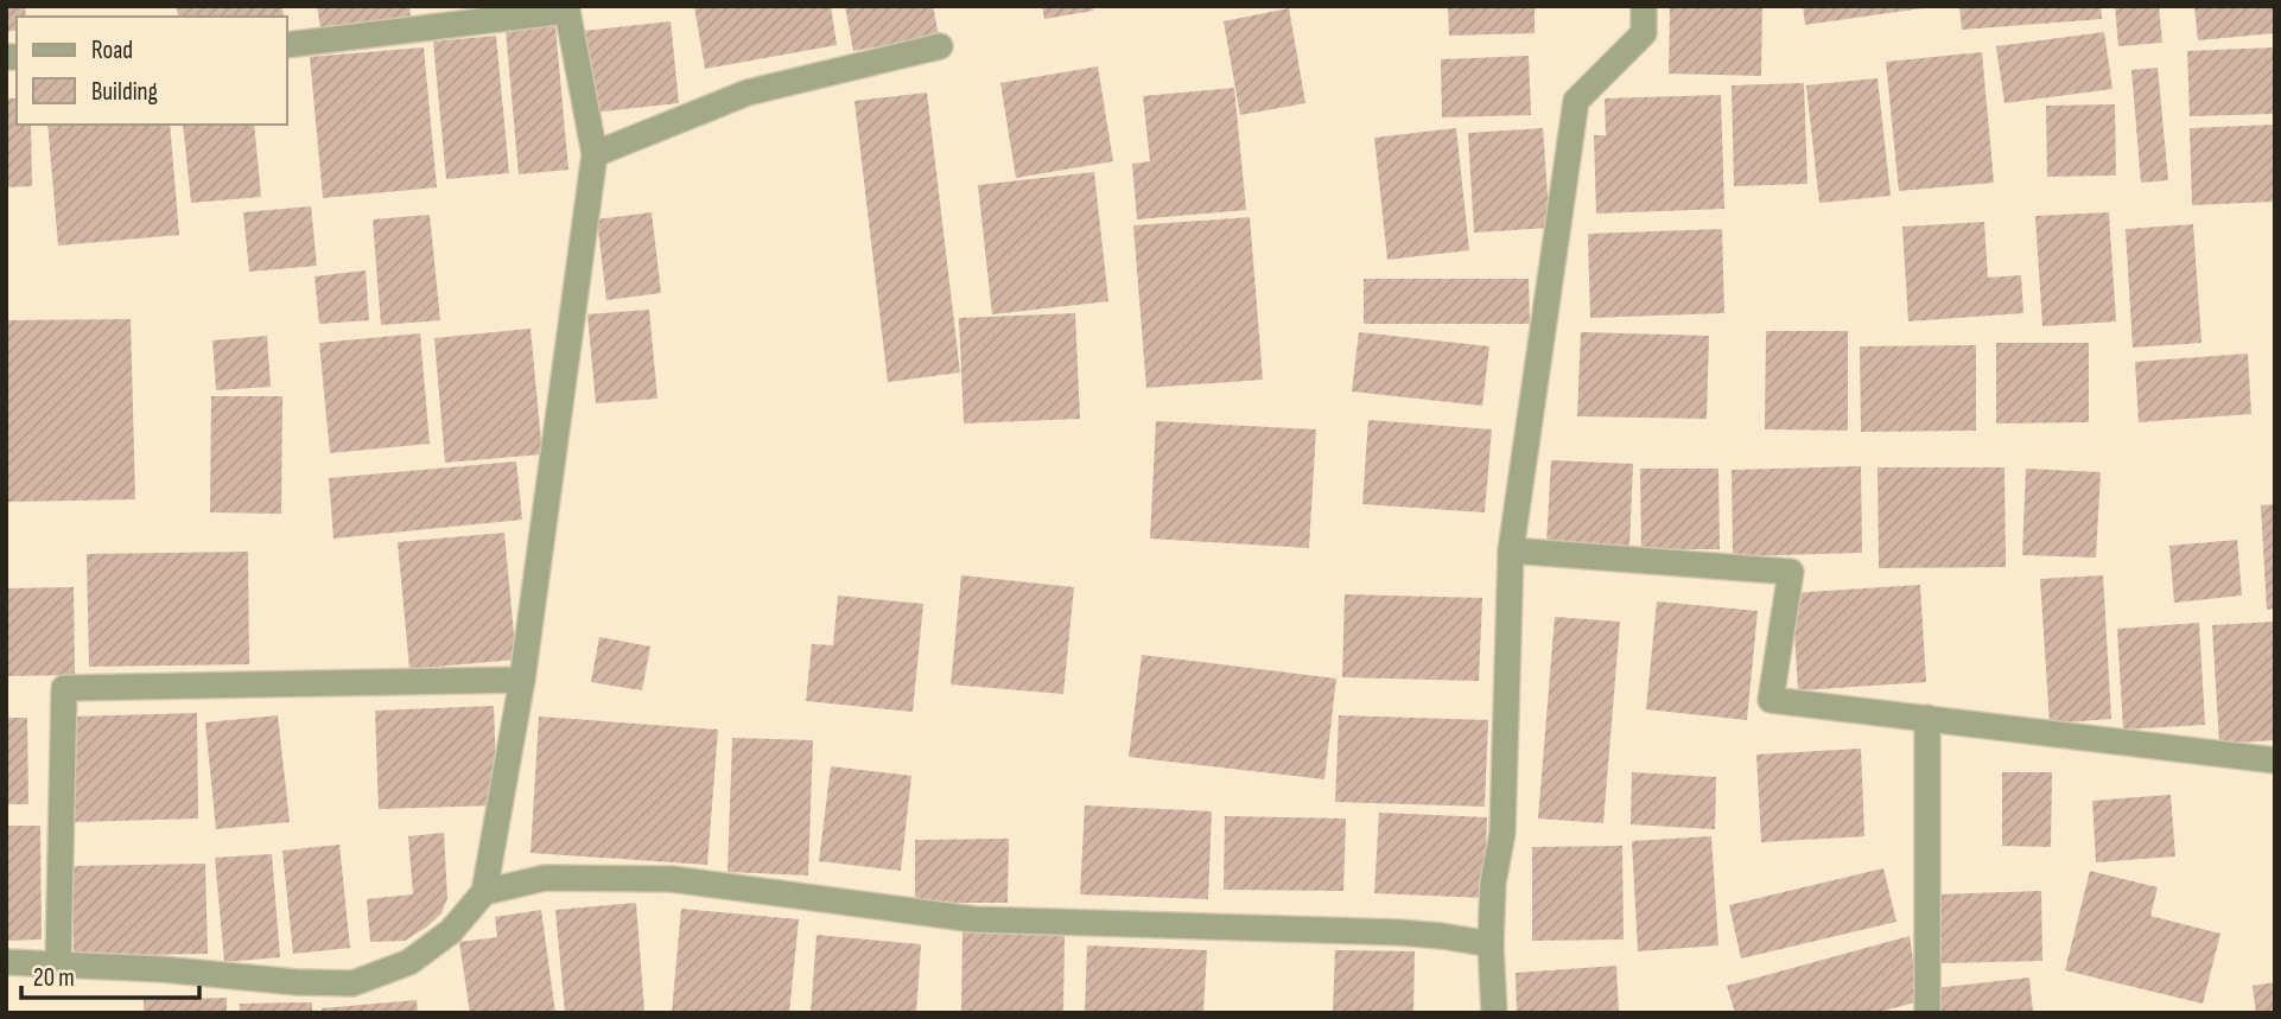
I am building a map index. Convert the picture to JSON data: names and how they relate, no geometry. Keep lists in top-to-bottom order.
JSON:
{
  "legend": ["Road", "Building"],
  "scale_bar": "20 m"
}
